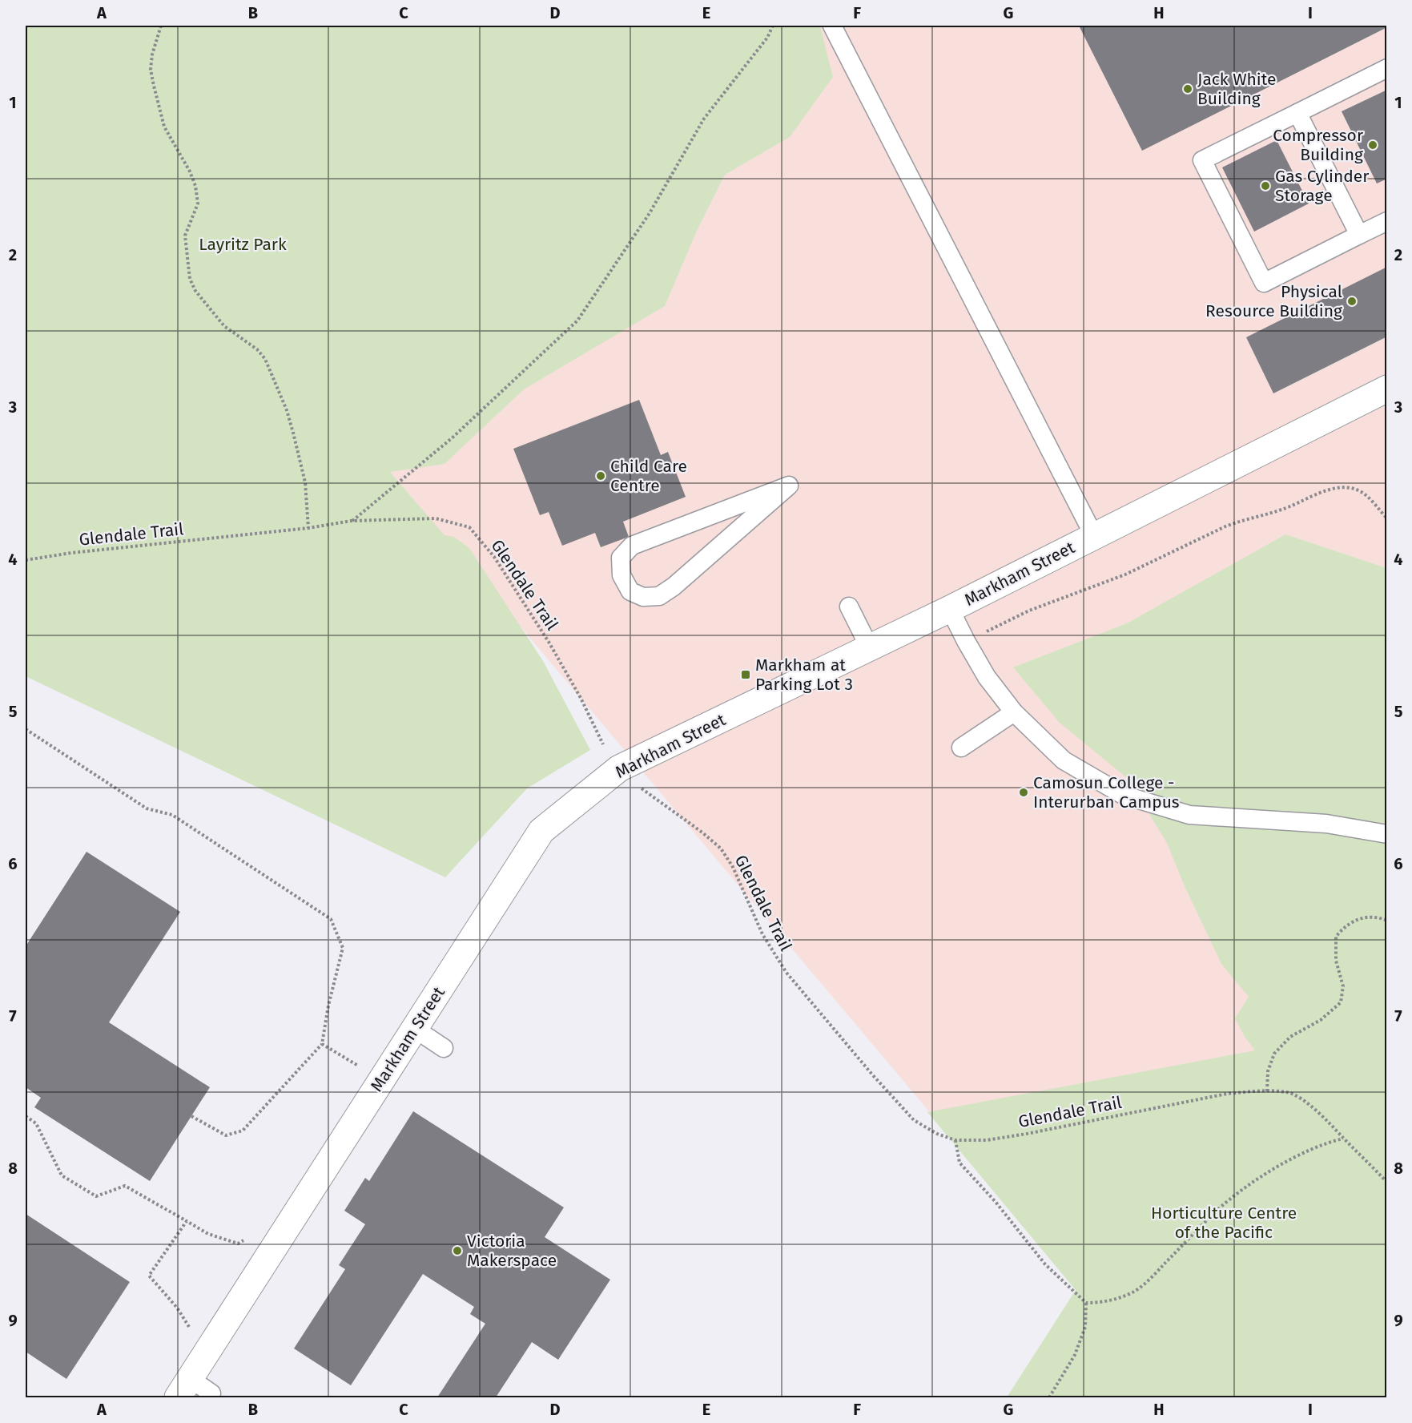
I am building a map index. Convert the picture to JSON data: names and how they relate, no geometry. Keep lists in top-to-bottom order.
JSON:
{
  "streets": {
    "street": ["Markham Street"],
    "path": ["Glendale Trail"]
  },
  "crossings": [
    ["Glendale Trail", "Markham Street"]
  ],
  "parks": ["Layritz Park", "Horticulture Centre of the Pacific"],
  "places": {
    "other": [
      "Jack White Building",
      "Compressor Building",
      "Gas Cylinder Storage",
      "Physical Resource Building",
      "Child Care Centre",
      "Camosun College - Interurban Campus",
      "Victoria Makerspace"
    ],
    "transit": ["Markham at Parking Lot 3"]
  },
  "grid": {
    "columns": [
      "A",
      "B",
      "C",
      "D",
      "E",
      "F",
      "G",
      "H",
      "I"
    ],
    "rows": [
      "1",
      "2",
      "3",
      "4",
      "5",
      "6",
      "7",
      "8",
      "9"
    ]
  }
}
